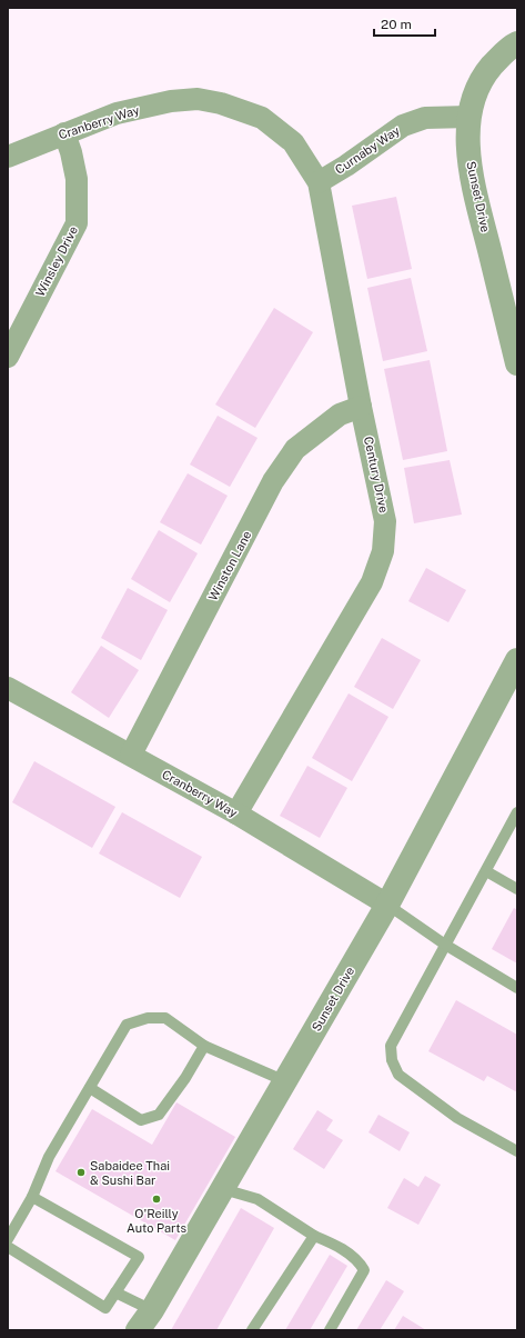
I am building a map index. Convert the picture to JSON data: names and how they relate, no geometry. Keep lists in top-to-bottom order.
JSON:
{
  "streets": {
    "street": [
      "Cranberry Way",
      "Curnaby Way",
      "Sunset Drive",
      "Winsley Drive",
      "Century Drive",
      "Winston Lane"
    ]
  },
  "crossings": [
    ["Cranberry Way", "Curnaby Way"],
    ["Cranberry Way", "Sunset Drive"],
    ["Cranberry Way", "Winsley Drive"],
    ["Cranberry Way", "Century Drive"],
    ["Cranberry Way", "Winston Lane"],
    ["Curnaby Way", "Sunset Drive"],
    ["Curnaby Way", "Century Drive"],
    ["Century Drive", "Winston Lane"]
  ],
  "places": ["Sabaidee Thai & Sushi Bar", "O'Reilly Auto Parts"],
  "scale_bar": "20 m"
}
